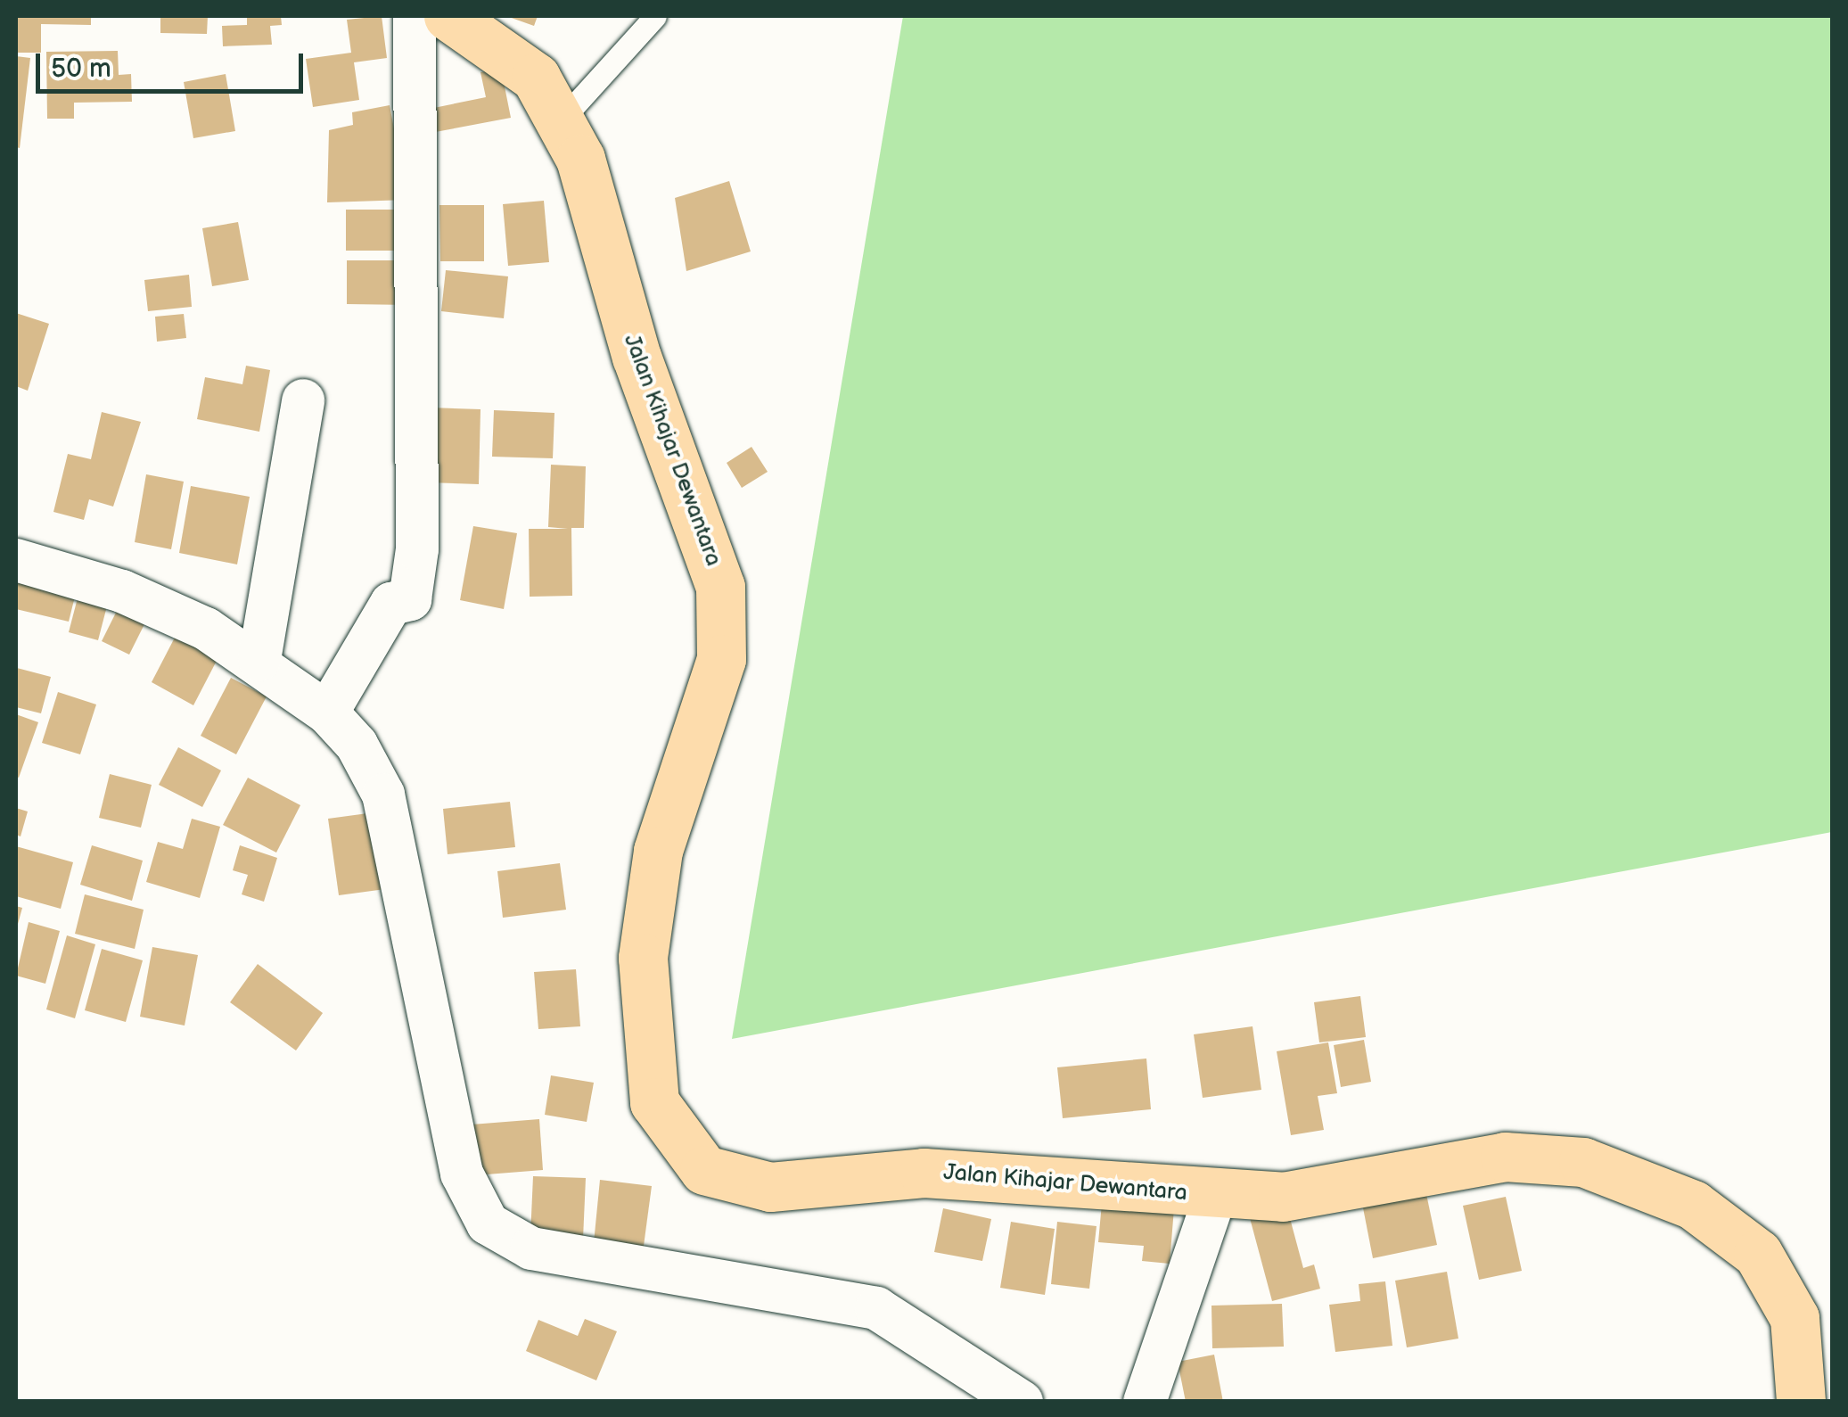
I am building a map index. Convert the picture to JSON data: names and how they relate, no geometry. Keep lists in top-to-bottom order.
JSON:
{
  "streets": {
    "main road": ["Jalan Kihajar Dewantara"]
  },
  "scale_bar": "50 m"
}
